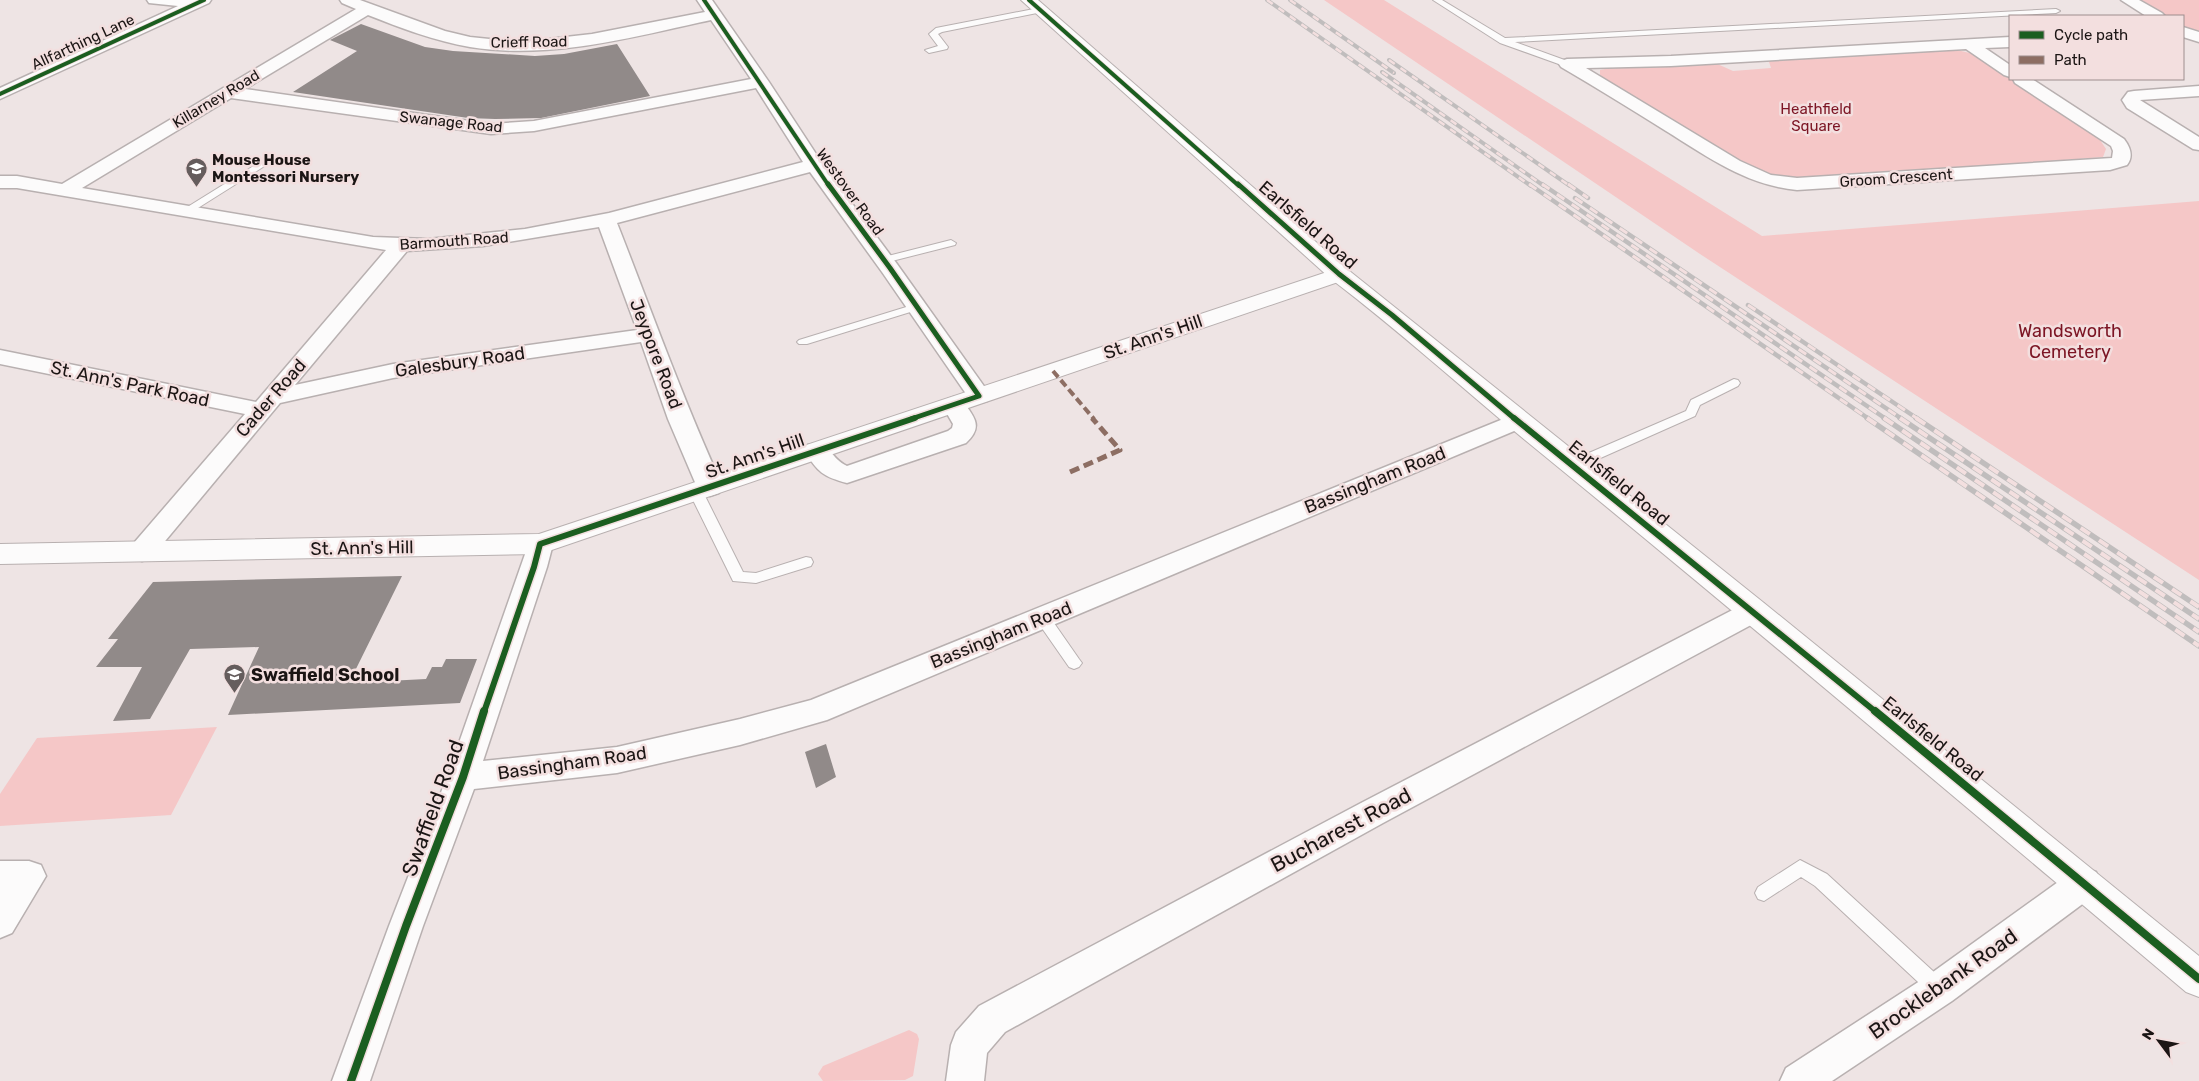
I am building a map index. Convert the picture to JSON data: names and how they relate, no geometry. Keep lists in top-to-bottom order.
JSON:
{
  "streets": {
    "main road": ["Earlsfield Road", "St. Ann's Hill"],
    "street": [
      "Allfarthing Lane",
      "Crieff Road",
      "Killarney Road",
      "Swanage Road",
      "Groom Crescent",
      "Westover Road",
      "Barmouth Road",
      "Jeypore Road",
      "Galesbury Road",
      "St. Ann's Park Road",
      "Cader Road",
      "Bassingham Road",
      "Swaffield Road",
      "Bucharest Road",
      "Brocklebank Road"
    ]
  },
  "crossings": [
    ["Crieff Road", "Killarney Road"],
    ["Crieff Road", "Westover Road"],
    ["Killarney Road", "Swanage Road"],
    ["Killarney Road", "Barmouth Road"],
    ["Swanage Road", "Westover Road"],
    ["Westover Road", "Barmouth Road"],
    ["Westover Road", "St. Ann's Hill"],
    ["Earlsfield Road", "St. Ann's Hill"],
    ["Earlsfield Road", "Bassingham Road"],
    ["Earlsfield Road", "Bucharest Road"],
    ["Earlsfield Road", "Brocklebank Road"],
    ["Barmouth Road", "Jeypore Road"],
    ["Barmouth Road", "Cader Road"],
    ["St. Ann's Hill", "Jeypore Road"],
    ["St. Ann's Hill", "Cader Road"],
    ["St. Ann's Hill", "Swaffield Road"],
    ["Jeypore Road", "Galesbury Road"],
    ["Galesbury Road", "St. Ann's Park Road"],
    ["Galesbury Road", "Cader Road"],
    ["St. Ann's Park Road", "Cader Road"],
    ["Bassingham Road", "Swaffield Road"]
  ],
  "parks": ["Heathfield Square", "Wandsworth Cemetery"],
  "places": {
    "school or university": ["Mouse House Montessori Nursery", "Swaffield School"]
  },
  "legend": ["Cycle path", "Path"],
  "north": "top left"
}
